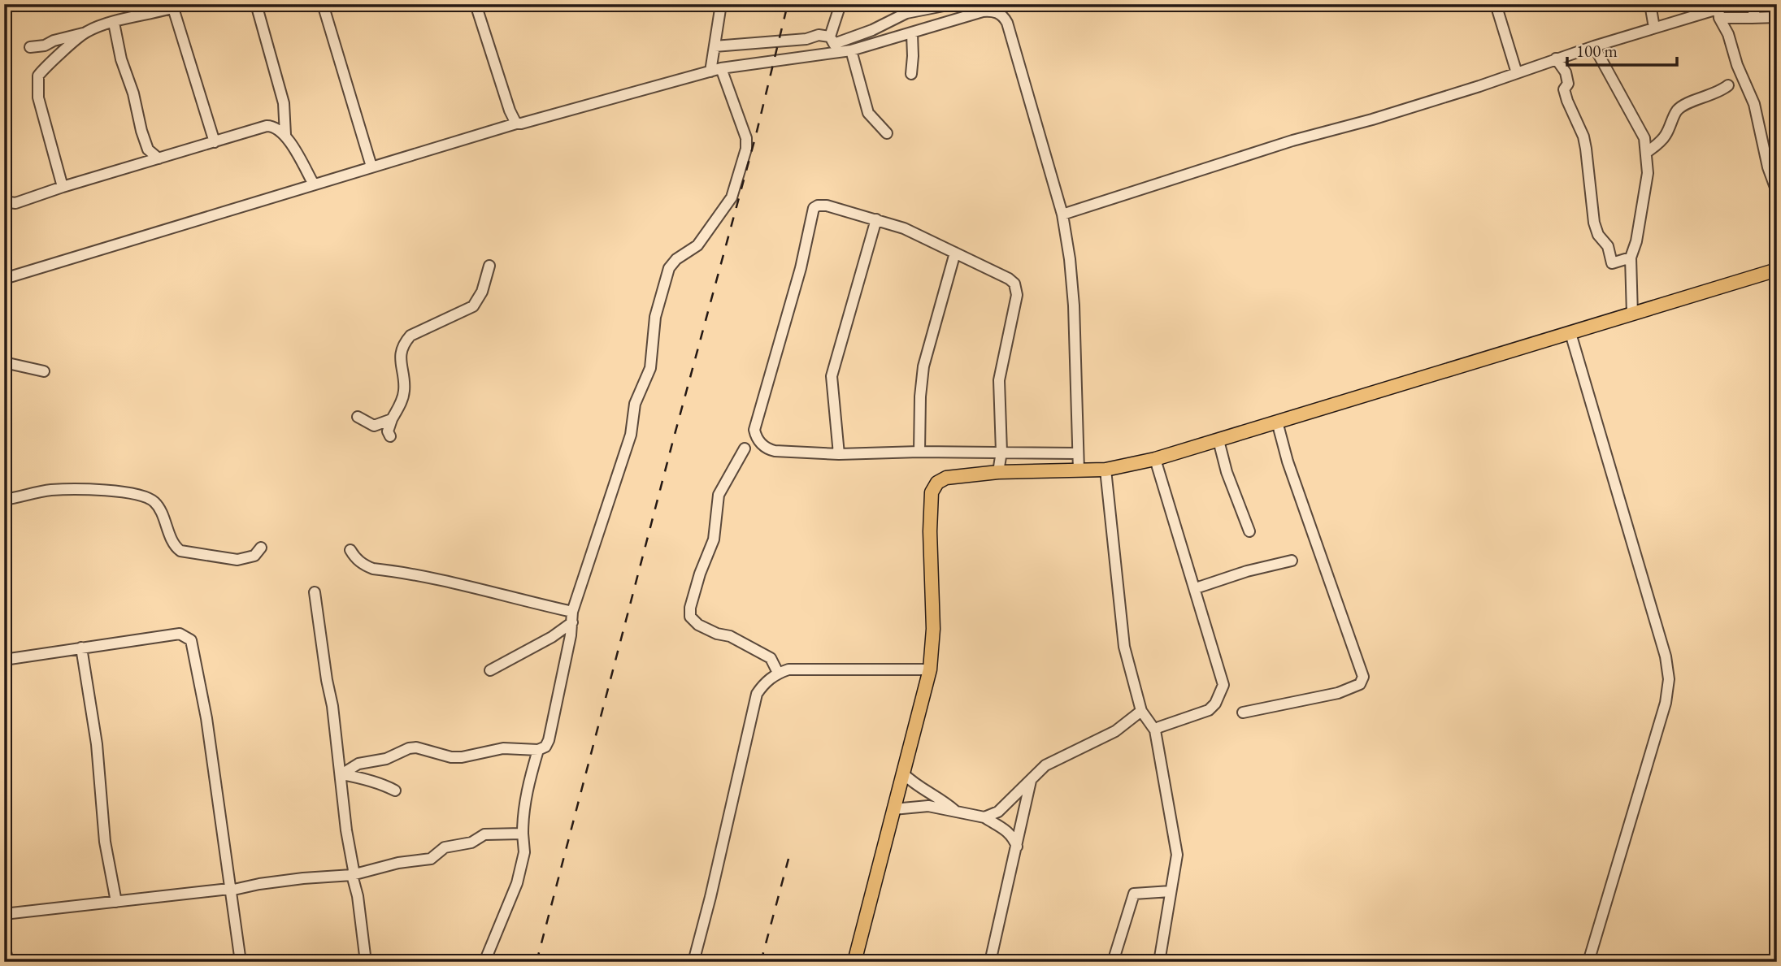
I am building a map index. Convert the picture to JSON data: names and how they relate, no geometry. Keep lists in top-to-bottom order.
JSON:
{
  "scale_bar": "100 m"
}
